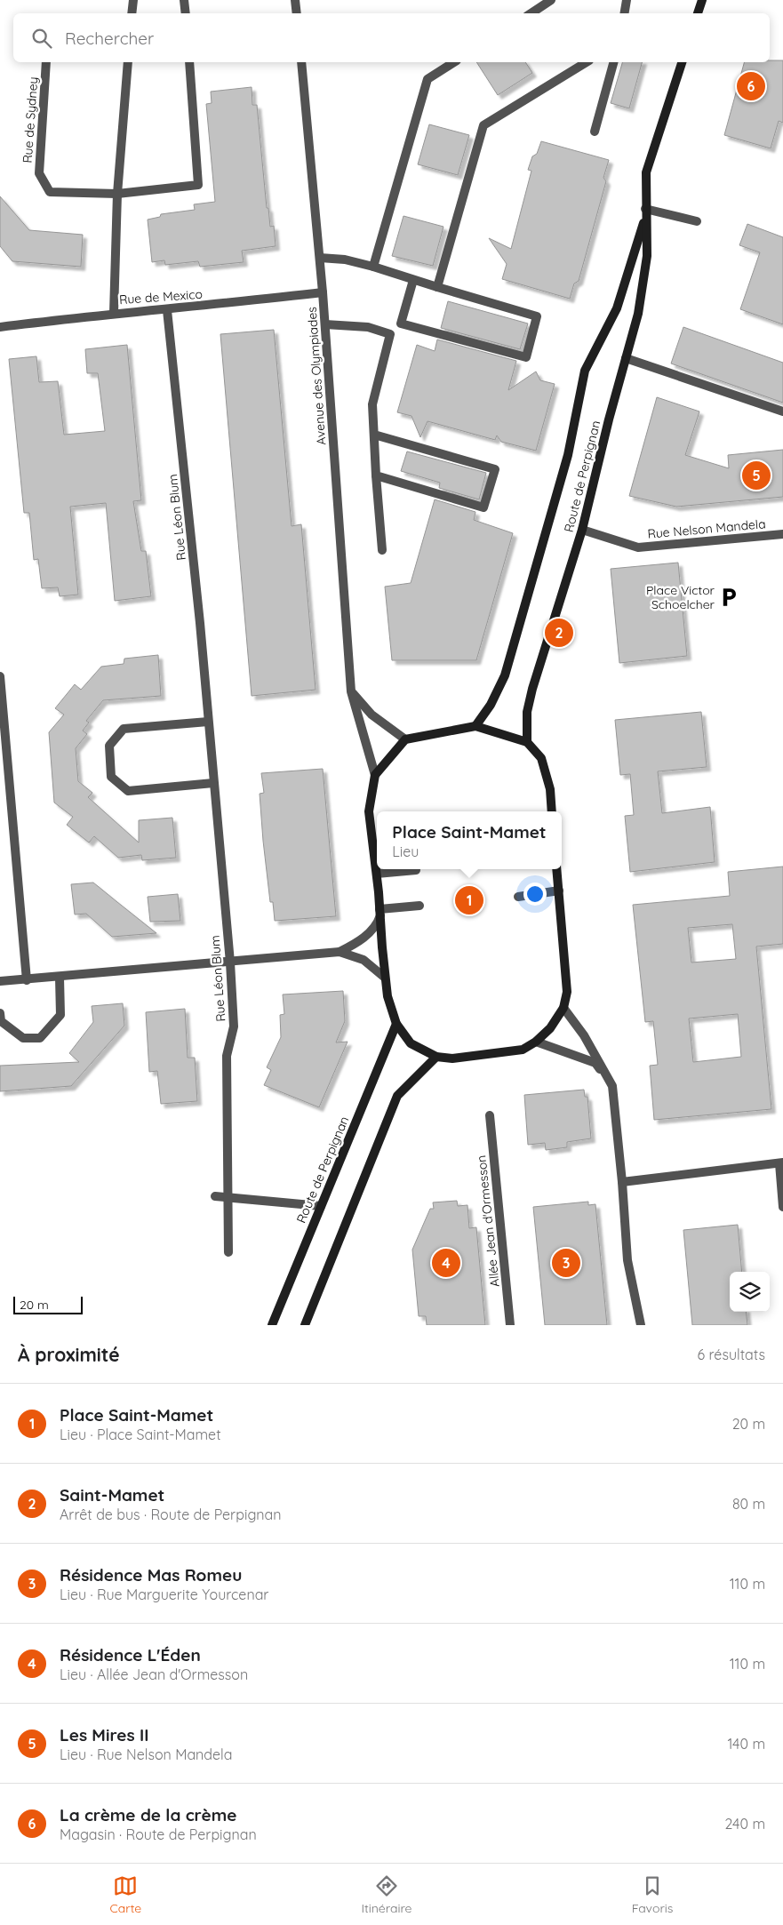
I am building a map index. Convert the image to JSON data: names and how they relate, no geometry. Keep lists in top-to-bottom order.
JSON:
{
  "streets": {
    "main road": ["Route de Perpignan"],
    "street": [
      "Rue de Sydney",
      "Rue de Mexico",
      "Avenue des Olympiades",
      "Rue Léon Blum",
      "Rue Nelson Mandela",
      "Allée Jean d'Ormesson"
    ]
  },
  "crossings": [
    ["Rue de Mexico", "Avenue des Olympiades"],
    ["Rue de Mexico", "Rue Léon Blum"],
    ["Route de Perpignan", "Rue Nelson Mandela"]
  ],
  "places": {
    "parking": ["Place Victor Schoelcher"]
  },
  "scale_bar": "20 m",
  "page": {
    "search": "Rechercher",
    "pins": [
      "6",
      "5",
      "2",
      "1",
      "3",
      "4"
    ],
    "popup": ["Place Saint-Mamet", "Lieu"],
    "scale": "20 m",
    "heading": ["À proximité", "6 résultats"],
    "list": [
      {
        "mark": "1",
        "name": "Place Saint-Mamet",
        "note": "Lieu · Place Saint-Mamet",
        "value": "20 m"
      },
      {
        "mark": "2",
        "name": "Saint-Mamet",
        "note": "Arrêt de bus · Route de Perpignan",
        "value": "80 m"
      },
      {
        "mark": "3",
        "name": "Résidence Mas Romeu",
        "note": "Lieu · Rue Marguerite Yourcenar",
        "value": "110 m"
      },
      {
        "mark": "4",
        "name": "Résidence L'Éden",
        "note": "Lieu · Allée Jean d'Ormesson",
        "value": "110 m"
      },
      {
        "mark": "5",
        "name": "Les Mires II",
        "note": "Lieu · Rue Nelson Mandela",
        "value": "140 m"
      },
      {
        "mark": "6",
        "name": "La crème de la crème",
        "note": "Magasin · Route de Perpignan",
        "value": "240 m"
      }
    ],
    "nav": ["Carte", "Itinéraire", "Favoris"]
  }
}
